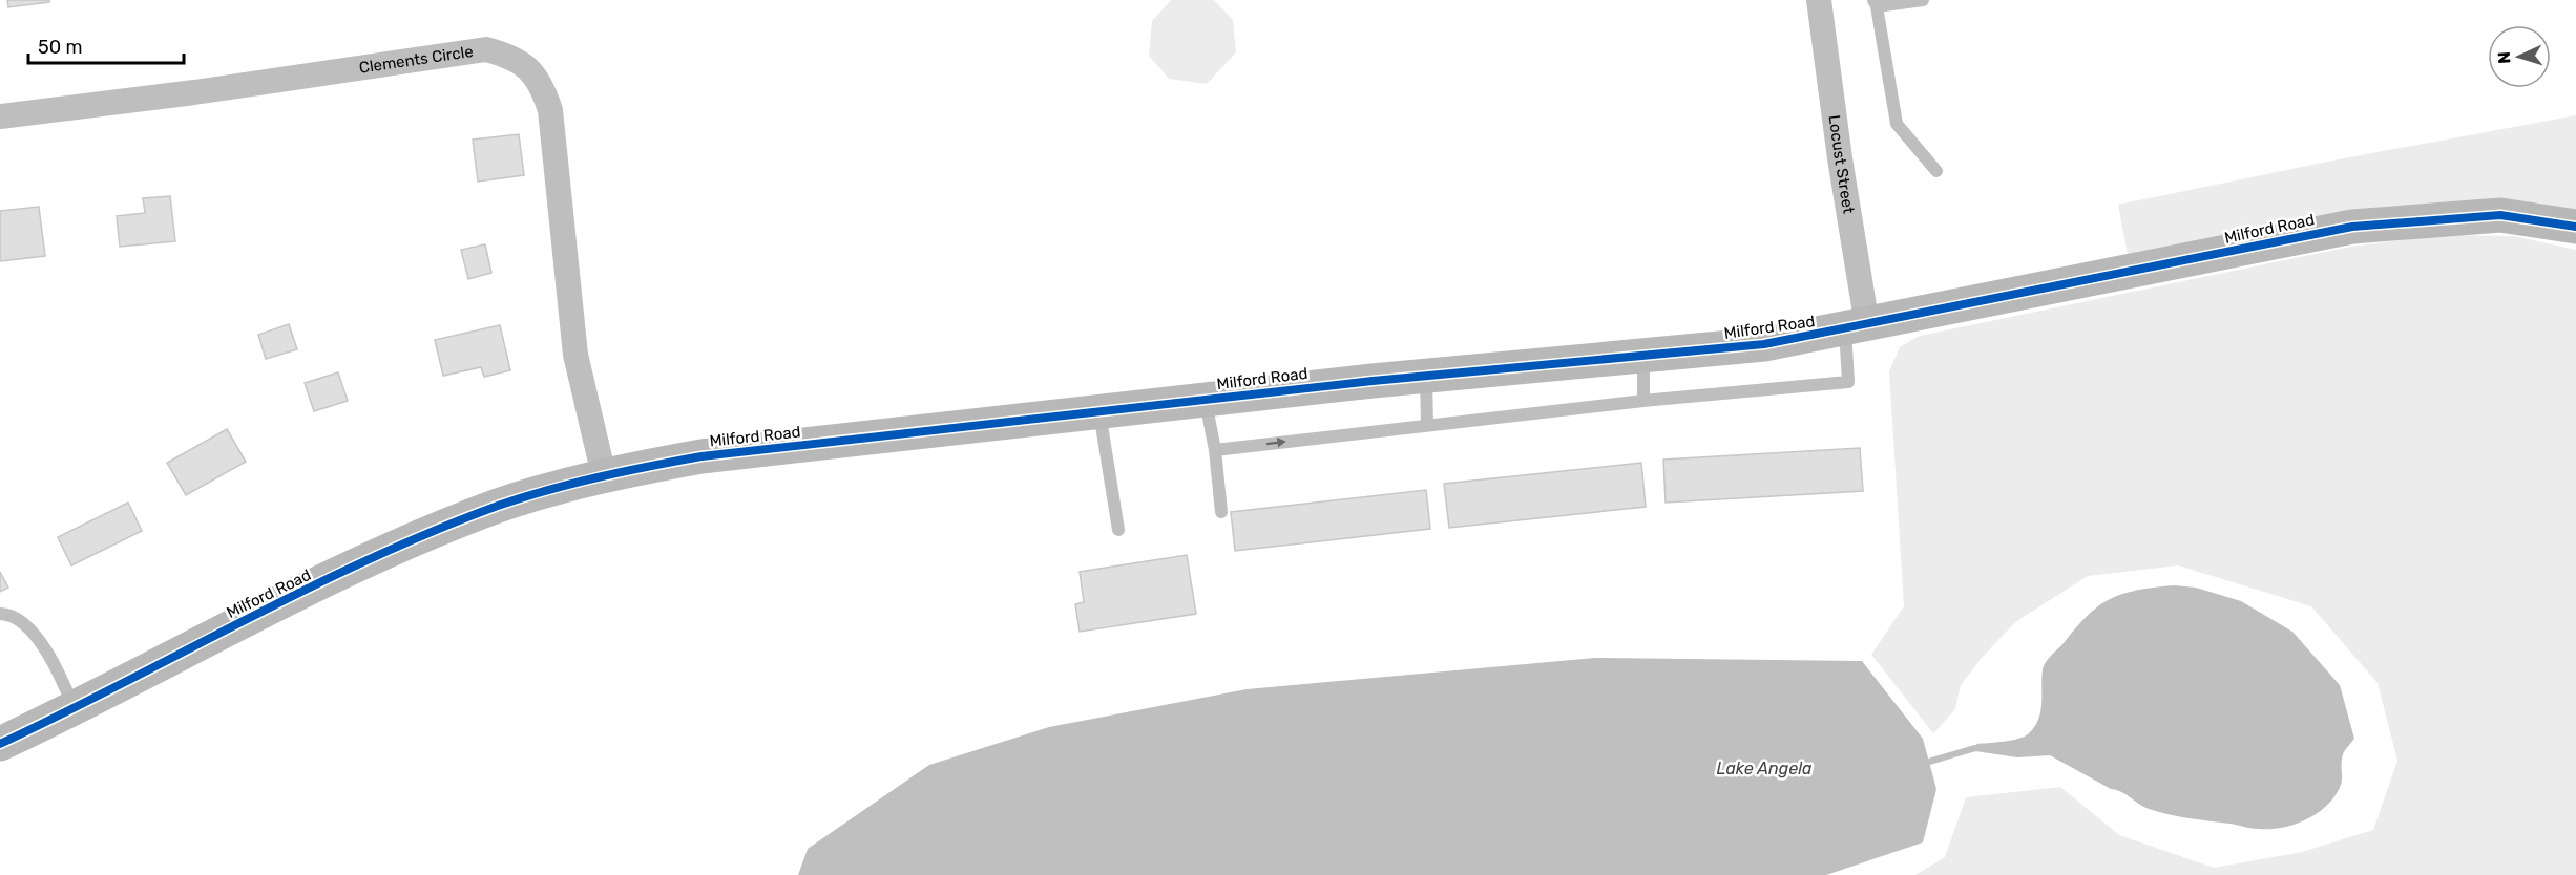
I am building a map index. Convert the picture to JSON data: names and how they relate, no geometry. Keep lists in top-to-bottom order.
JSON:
{
  "streets": {
    "street": ["Clements Circle", "Locust Street", "Milford Road"]
  },
  "crossings": [
    ["Clements Circle", "Milford Road"],
    ["Locust Street", "Milford Road"]
  ],
  "water": ["Lake Angela"],
  "scale_bar": "50 m",
  "north": "left"
}
